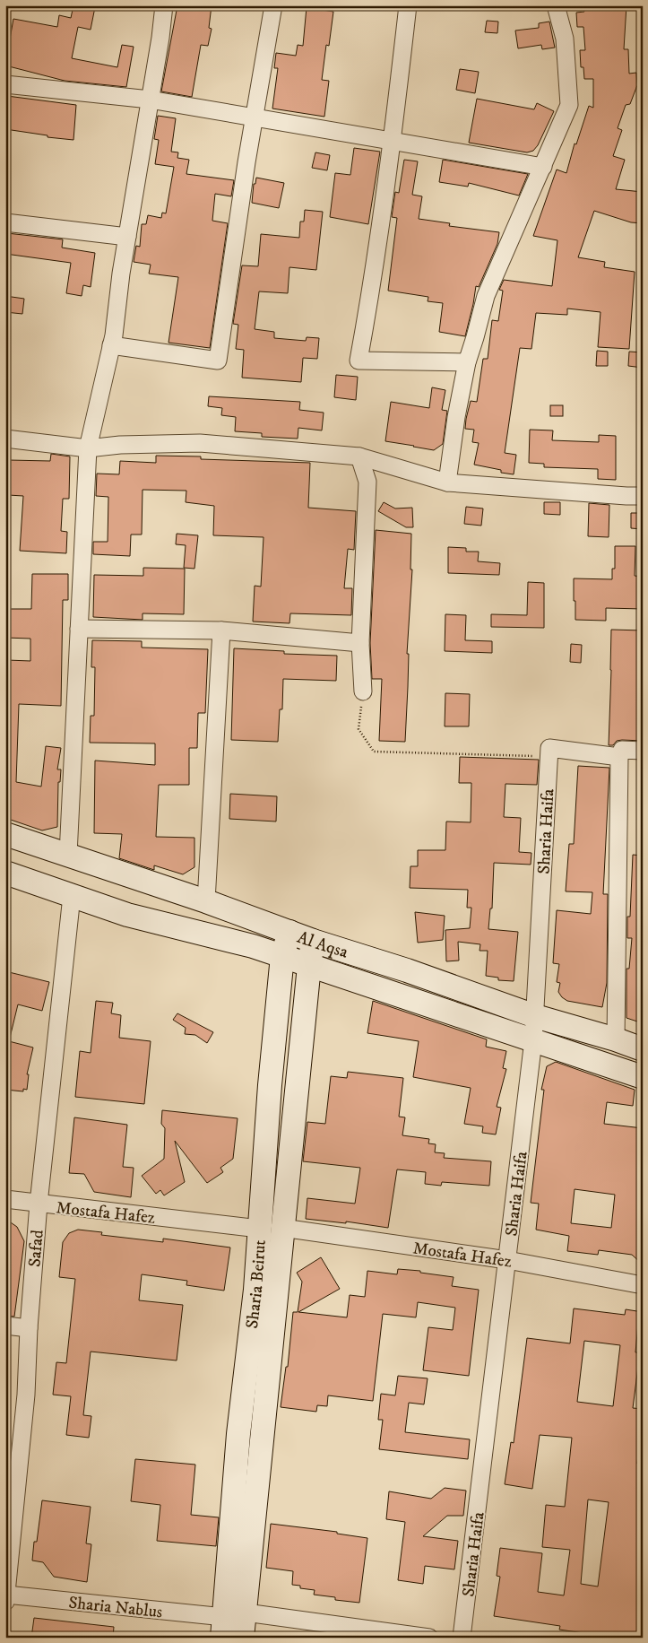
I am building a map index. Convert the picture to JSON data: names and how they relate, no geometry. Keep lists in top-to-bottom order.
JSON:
{
  "streets": {
    "main road": ["Al Aqsa", "Sharia Beirut"],
    "street": [
      "Sharia Haifa",
      "Mostafa Hafez",
      "Safad",
      "Sharia Nablus"
    ]
  },
  "crossings": [
    ["Sharia Haifa", "Al Aqsa"],
    ["Sharia Haifa", "Mostafa Hafez"],
    ["Al Aqsa", "Safad"],
    ["Al Aqsa", "Sharia Beirut"],
    ["Mostafa Hafez", "Safad"],
    ["Mostafa Hafez", "Sharia Beirut"],
    ["Safad", "Sharia Nablus"],
    ["Sharia Beirut", "Sharia Nablus"]
  ]
}
